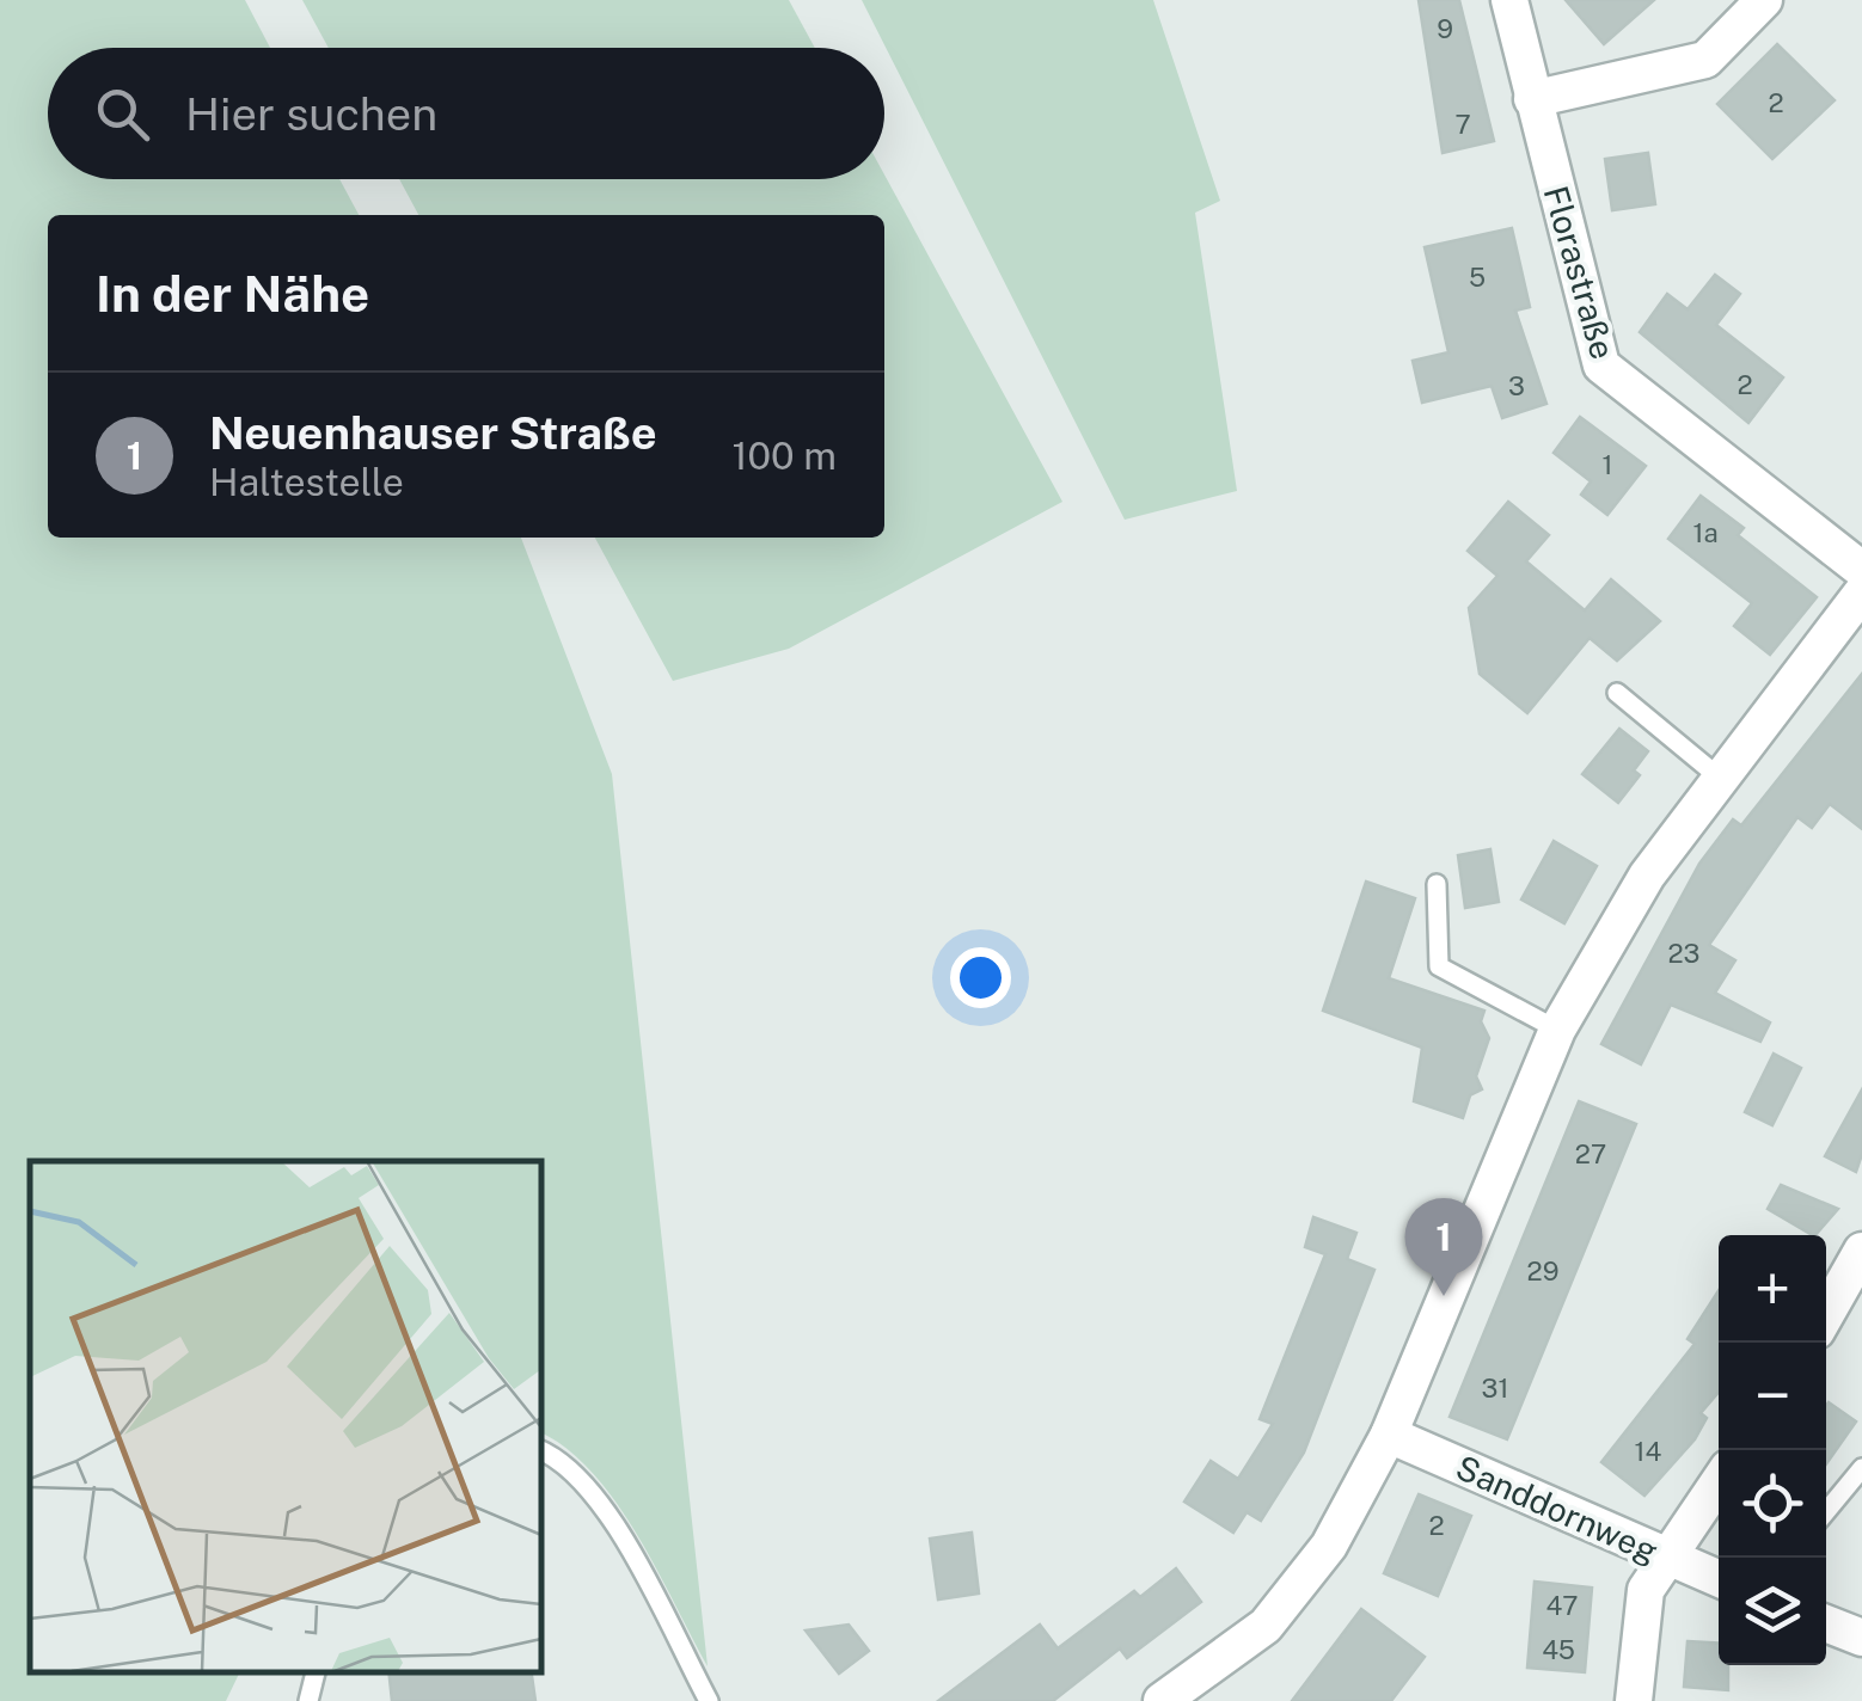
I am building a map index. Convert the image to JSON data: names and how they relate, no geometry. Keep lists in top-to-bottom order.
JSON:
{
  "streets": {
    "street": ["Florastraße", "Sanddornweg"]
  },
  "house_numbers": [
    "9",
    "2",
    "7",
    "5",
    "2",
    "3",
    "1",
    "1a",
    "23",
    "27",
    "29",
    "31",
    "14",
    "2",
    "47",
    "45"
  ],
  "page": {
    "search": "Hier suchen",
    "heading": "In der Nähe",
    "list": [
      {
        "mark": "1",
        "name": "Neuenhauser Straße",
        "note": "Haltestelle",
        "value": "100 m"
      }
    ],
    "pins": "1",
    "map_buttons": ["+", "−"]
  }
}
